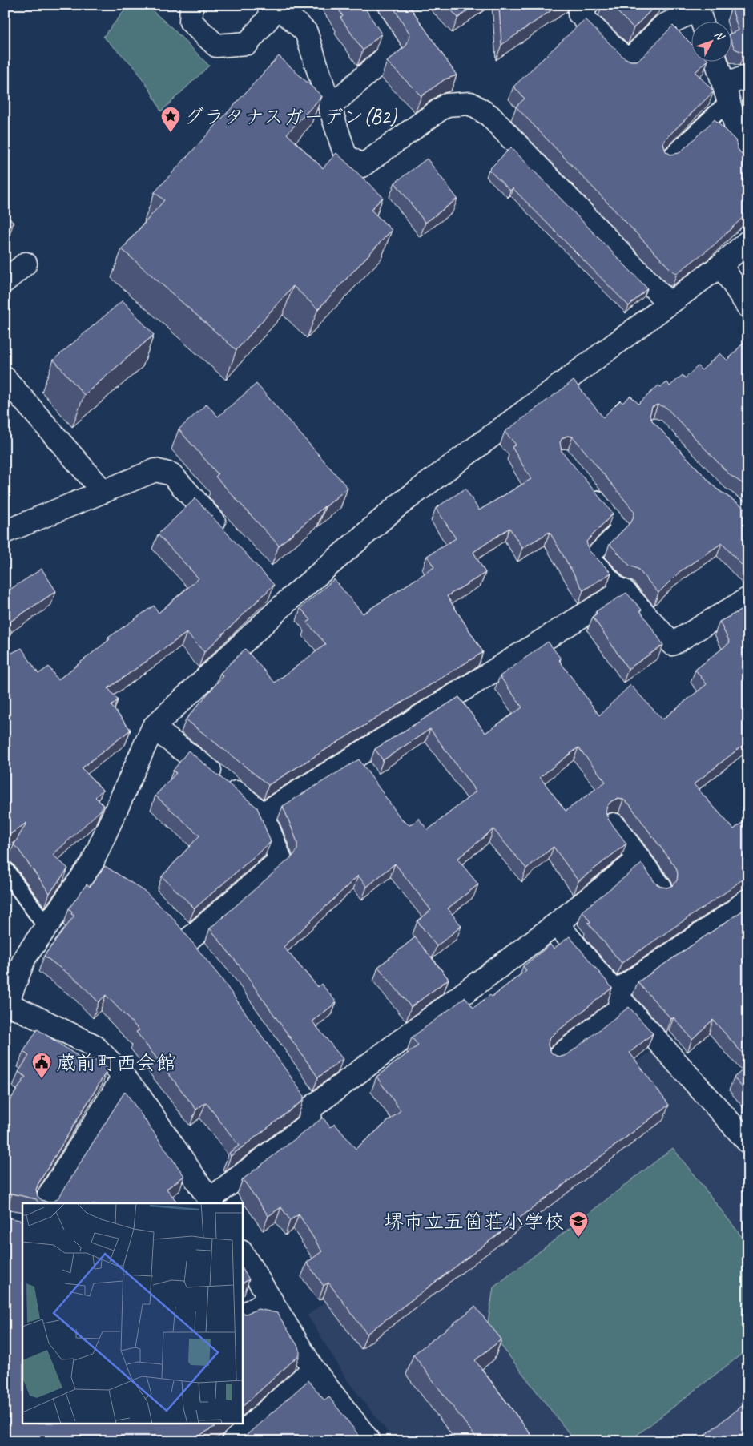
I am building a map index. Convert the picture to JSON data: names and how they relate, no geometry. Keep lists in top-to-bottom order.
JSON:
{
  "places": {
    "place": ["グラタナスガーデン(B2)"],
    "public building": ["蔵前町西会館"],
    "school or university": ["堺市立五箇荘小学校"]
  },
  "north": "top right"
}
